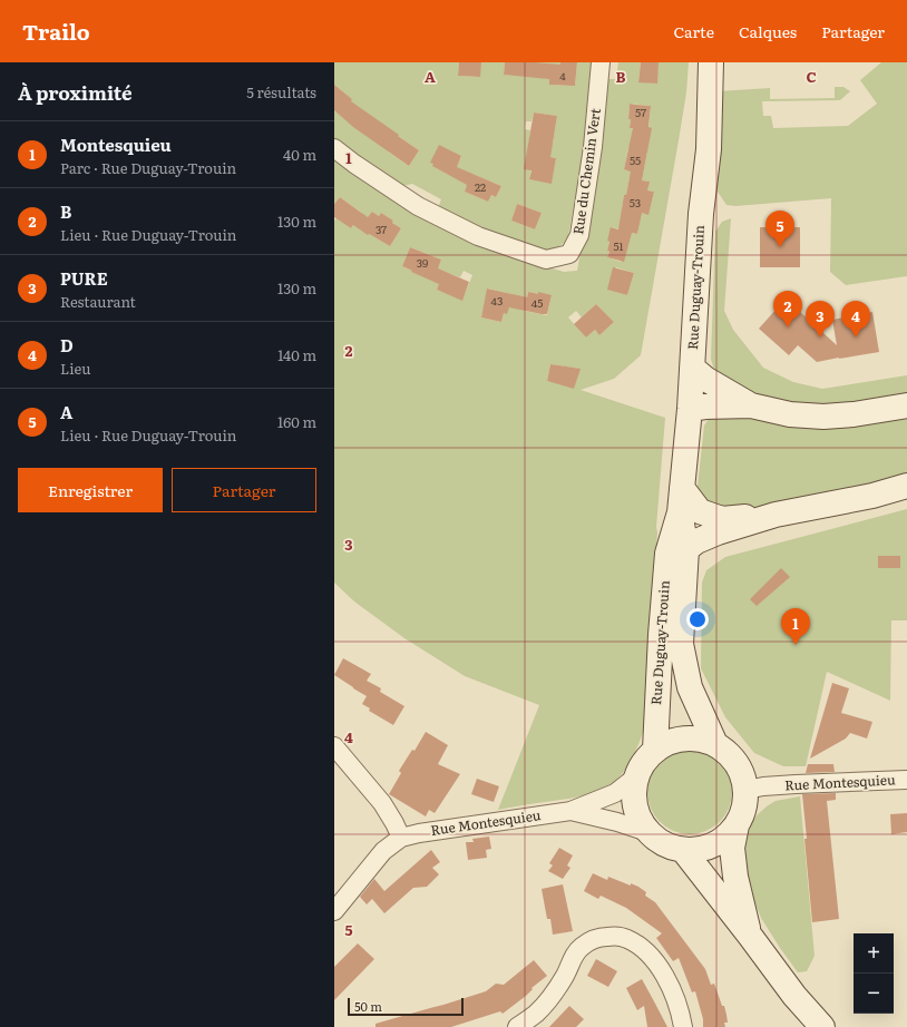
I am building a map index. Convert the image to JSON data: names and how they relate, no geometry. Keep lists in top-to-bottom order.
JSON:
{
  "streets": {
    "main road": ["Rue Duguay-Trouin"],
    "street": ["Rue du Chemin Vert", "Rue Montesquieu"]
  },
  "crossings": [
    ["Rue Duguay-Trouin", "Rue Montesquieu"]
  ],
  "house_numbers": [
    "4",
    "57",
    "55",
    "22",
    "53",
    "37",
    "51",
    "39",
    "43",
    "45"
  ],
  "scale_bar": "50 m",
  "page": {
    "header": "Trailo",
    "nav": ["Carte", "Calques", "Partager"],
    "heading": ["À proximité", "5 résultats"],
    "list": [
      {
        "mark": "1",
        "name": "Montesquieu",
        "note": "Parc · Rue Duguay-Trouin",
        "value": "40 m"
      },
      {
        "mark": "2",
        "name": "B",
        "note": "Lieu · Rue Duguay-Trouin",
        "value": "130 m"
      },
      {
        "mark": "3",
        "name": "PURE",
        "note": "Restaurant",
        "value": "130 m"
      },
      {
        "mark": "4",
        "name": "D",
        "note": "Lieu",
        "value": "140 m"
      },
      {
        "mark": "5",
        "name": "A",
        "note": "Lieu · Rue Duguay-Trouin",
        "value": "160 m"
      }
    ],
    "pins": [
      "5",
      "2",
      "3",
      "4",
      "1"
    ],
    "buttons": ["Enregistrer", "Partager"],
    "map_buttons": ["+", "−"],
    "scale": "50 m"
  },
  "grid": {
    "columns": ["A", "B", "C"],
    "rows": [
      "1",
      "2",
      "3",
      "4",
      "5"
    ]
  }
}
